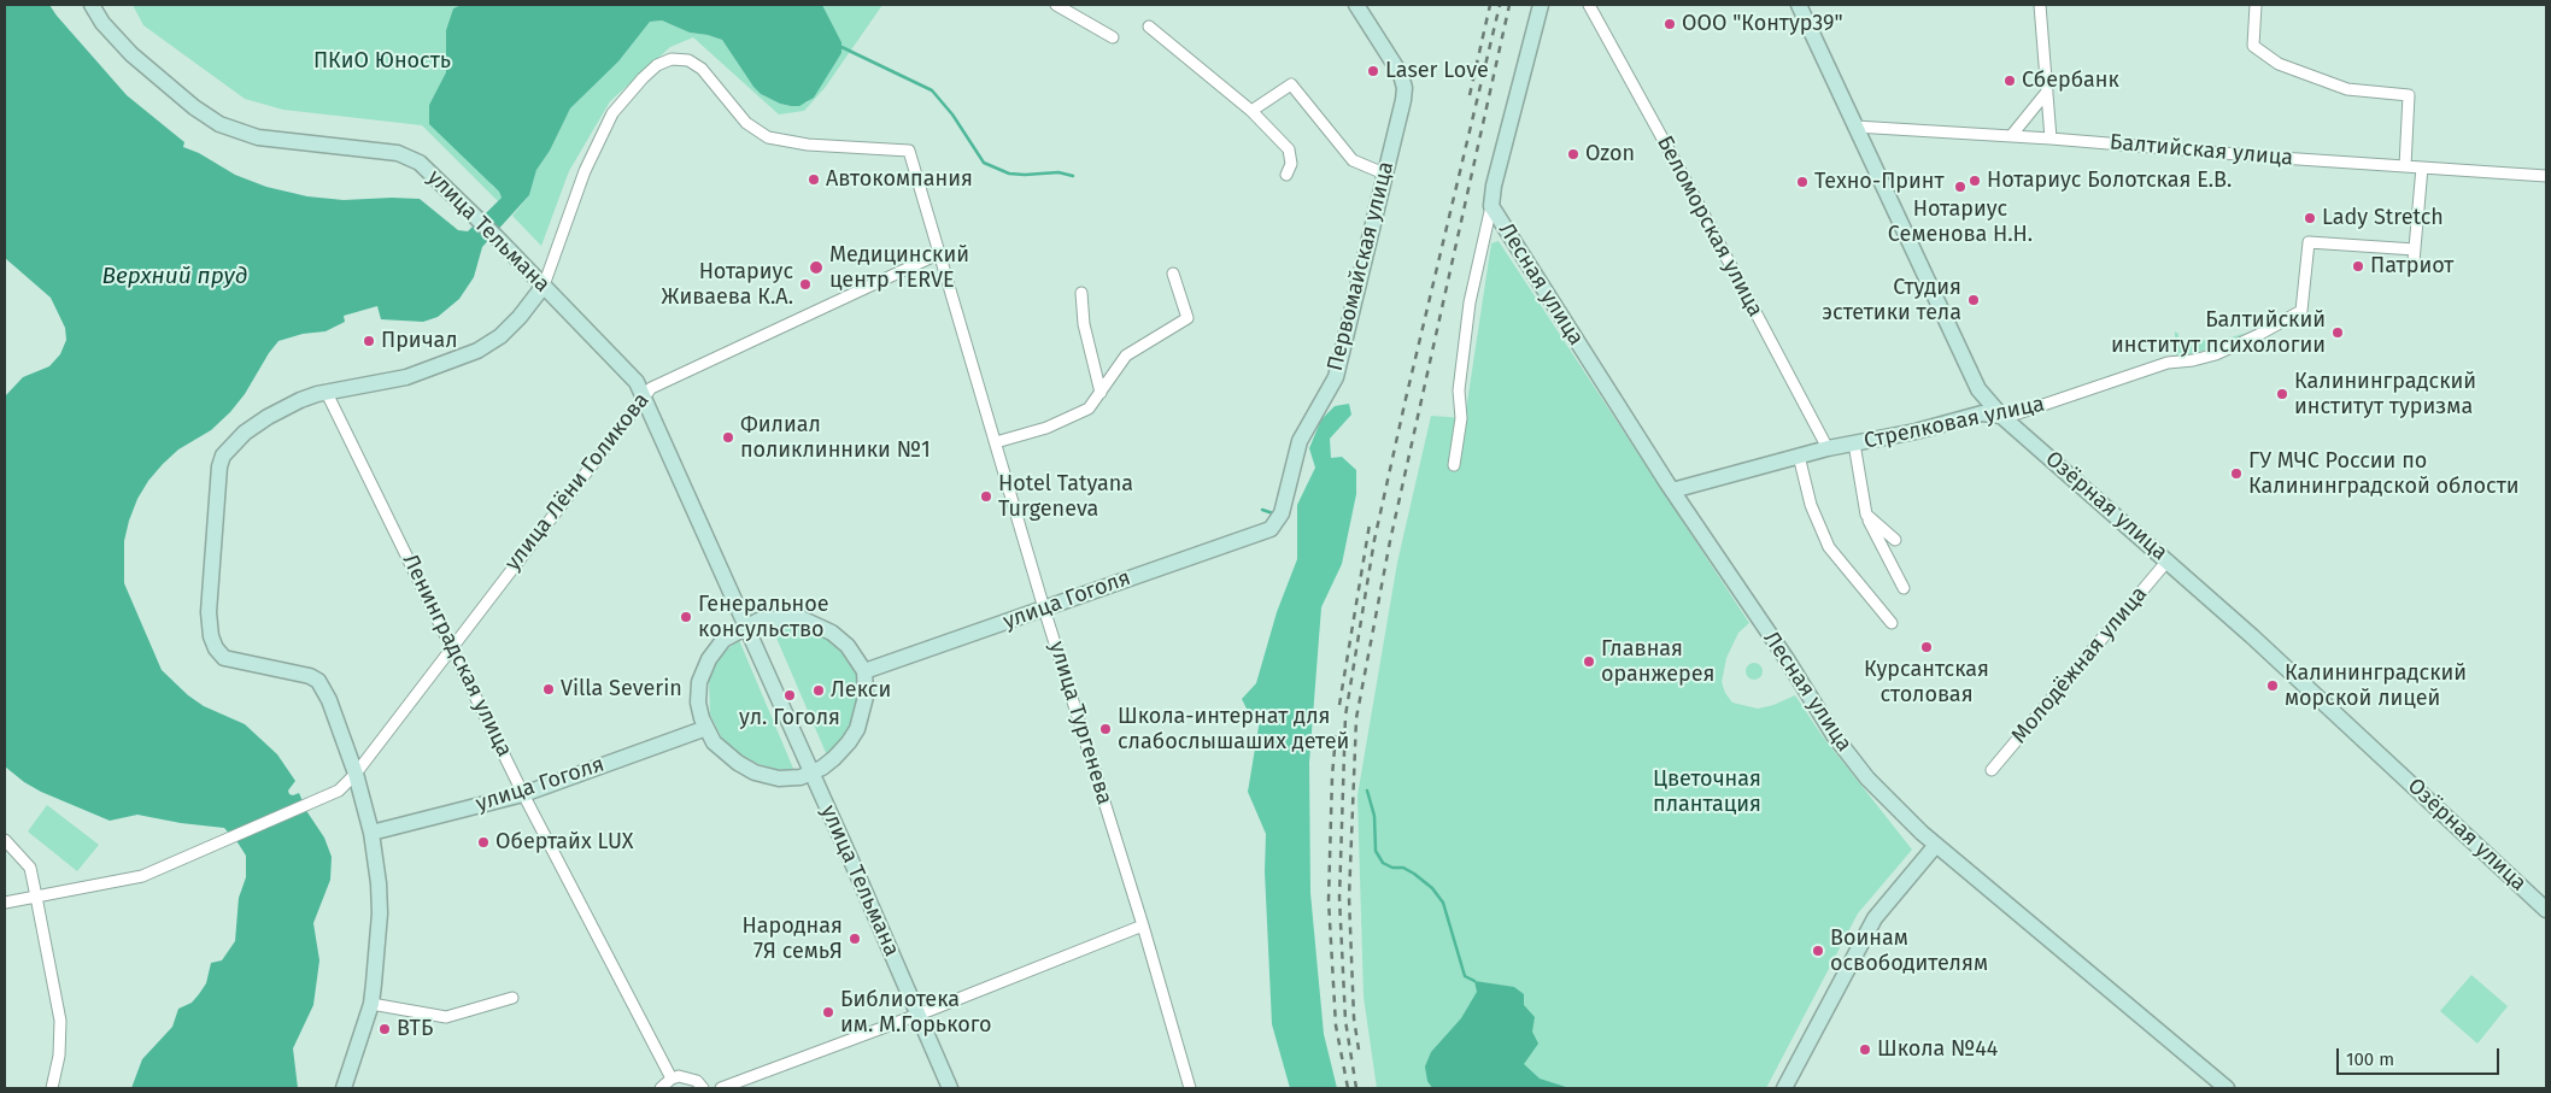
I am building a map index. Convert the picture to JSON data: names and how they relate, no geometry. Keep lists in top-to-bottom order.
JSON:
{
  "streets": {
    "street": [
      "Балтийская улица",
      "Беломорская улица",
      "улица Тельмана",
      "Первомайская улица",
      "Лесная улица",
      "Стрелковая улица",
      "улица Лёни Голикова",
      "Озёрная улица",
      "улица Гоголя",
      "Ленинградская улица",
      "Молодёжная улица",
      "улица Тургенева"
    ]
  },
  "crossings": [
    ["Балтийская улица", "Озёрная улица"],
    ["Беломорская улица", "Стрелковая улица"],
    ["улица Тельмана", "улица Лёни Голикова"],
    ["улица Тельмана", "улица Тургенева"],
    ["Первомайская улица", "улица Гоголя"],
    ["Лесная улица", "Стрелковая улица"],
    ["Стрелковая улица", "Озёрная улица"],
    ["улица Лёни Голикова", "Ленинградская улица"],
    ["улица Лёни Голикова", "улица Тургенева"],
    ["Озёрная улица", "Молодёжная улица"],
    ["улица Гоголя", "Ленинградская улица"],
    ["улица Гоголя", "улица Тургенева"]
  ],
  "water": ["Верхний пруд"],
  "parks": ["ПКиО Юность", "Цветочная плантация"],
  "places": [
    "ООО \"Контур39\"",
    "Laser Love",
    "Сбербанк",
    "Ozon",
    "Автокомпания",
    "Нотариус Болотская Е.В.",
    "Техно-Принт",
    "Нотариус Семенова Н.Н.",
    "Lady Stretch",
    "Патриот",
    "Медицинский центр TERVE",
    "Нотариус Живаева К.А.",
    "Студия эстетики тела",
    "Балтийский институт психологии",
    "Причал",
    "Калининградский институт туризма",
    "Филиал поликлинники №1",
    "ГУ МЧС России по Калининградской облости",
    "Hotel Tatyana Turgeneva",
    "Генеральное консульство",
    "Курсантская столовая",
    "Главная оранжерея",
    "Калининградский морской лицей",
    "Villa Severin",
    "Лекси",
    "ул. Гоголя",
    "Школа-интернат для слабослышаших детей",
    "Обертайх LUX",
    "Народная 7Я семьЯ",
    "Воинам освободителям",
    "Библиотека им. М.Горького",
    "ВТБ",
    "Школа №44"
  ],
  "scale_bar": "100 m"
}
